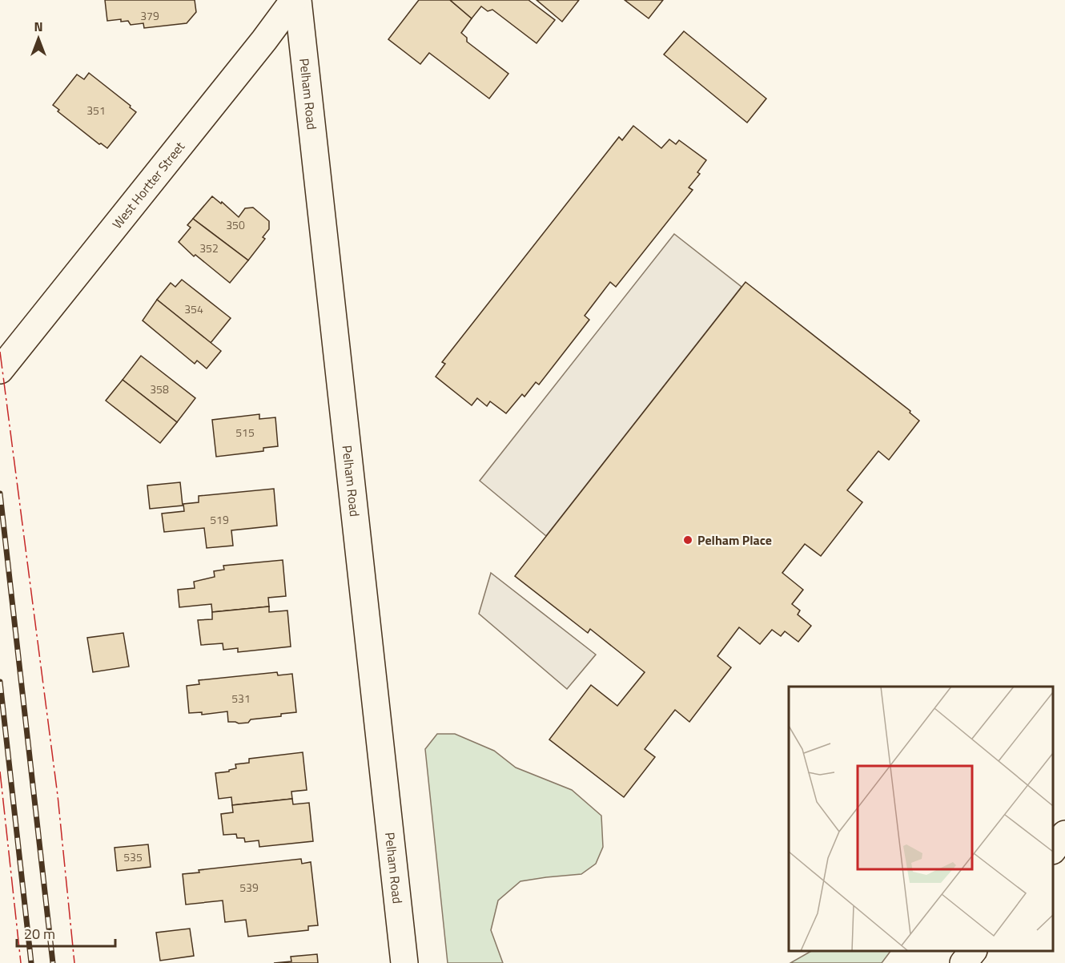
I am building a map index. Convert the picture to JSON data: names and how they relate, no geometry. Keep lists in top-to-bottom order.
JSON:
{
  "streets": {
    "street": ["Pelham Road", "West Hortter Street"]
  },
  "places": ["Pelham Place"],
  "house_numbers": [
    "379",
    "351",
    "350",
    "352",
    "354",
    "358",
    "515",
    "519",
    "531",
    "535",
    "539"
  ],
  "scale_bar": "20 m",
  "north": "top"
}
